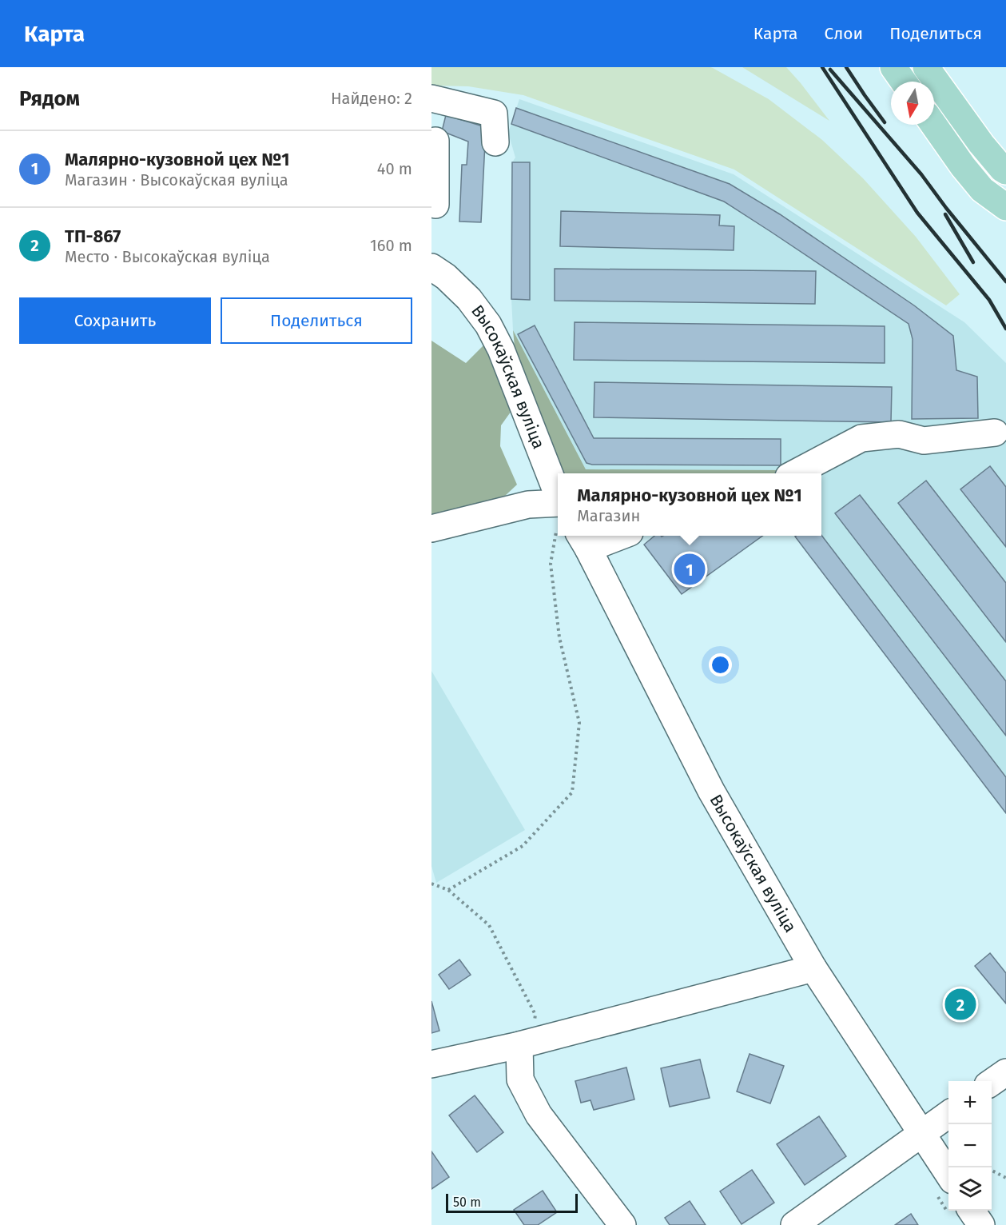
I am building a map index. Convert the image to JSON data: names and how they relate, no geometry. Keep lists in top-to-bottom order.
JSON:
{
  "streets": {
    "street": ["Высокаўская вуліца"]
  },
  "scale_bar": "50 m",
  "north": "bottom",
  "page": {
    "header": "Карта",
    "nav": ["Карта", "Слои", "Поделиться"],
    "heading": ["Рядом", "Найдено: 2"],
    "list": [
      {
        "mark": "1",
        "name": "Малярно-кузовной цех №1",
        "note": "Магазин · Высокаўская вуліца",
        "value": "40 m"
      },
      {
        "mark": "2",
        "name": "ТП-867",
        "note": "Место · Высокаўская вуліца",
        "value": "160 m"
      }
    ],
    "buttons": ["Сохранить", "Поделиться"],
    "popup": ["Малярно-кузовной цех №1", "Магазин"],
    "pins": ["1", "2"],
    "map_buttons": ["+", "−"],
    "scale": "50 m"
  }
}
